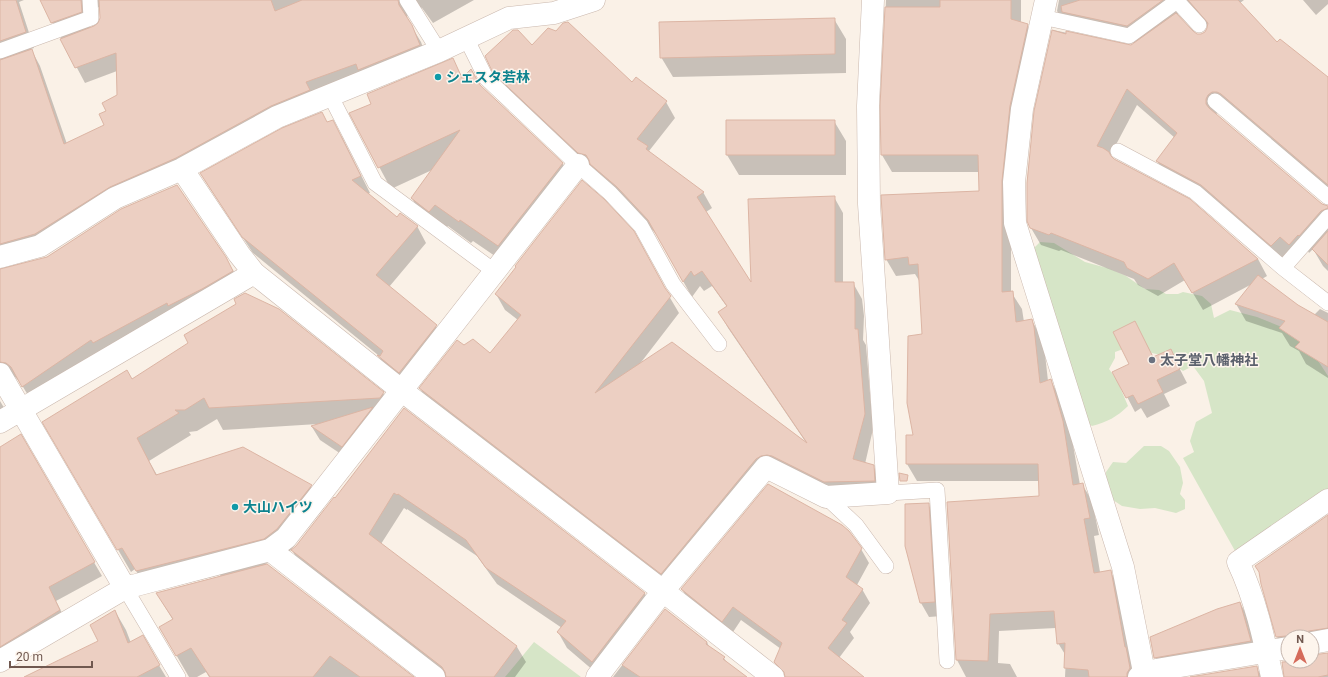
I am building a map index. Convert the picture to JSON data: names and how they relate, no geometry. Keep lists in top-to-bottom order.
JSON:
{
  "places": ["シェスタ若林", "太子堂八幡神社", "大山ハイツ"],
  "scale_bar": "20 m",
  "north": "top"
}
